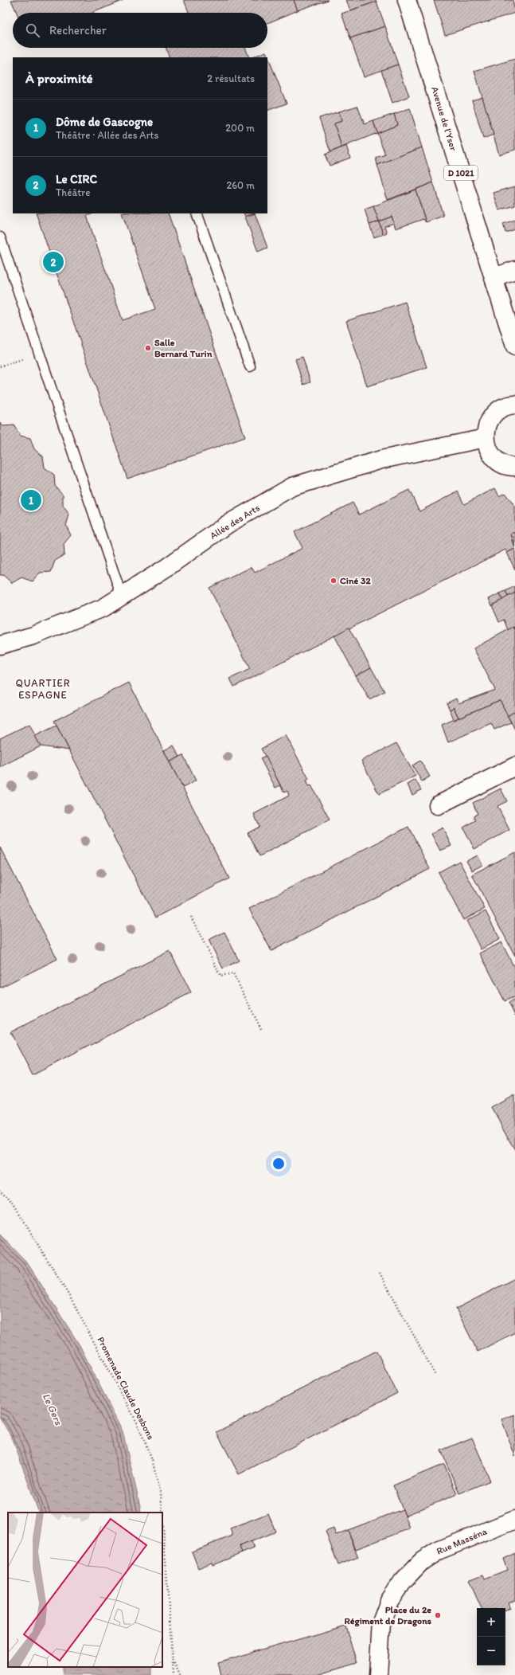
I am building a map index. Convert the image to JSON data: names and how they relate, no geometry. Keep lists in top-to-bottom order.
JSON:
{
  "streets": {
    "street": [
      "Avenue de l'Yser",
      "D 1021",
      "Allée des Arts",
      "Rue Masséna"
    ],
    "path": ["Promenade Claude Desbons"]
  },
  "districts": ["QUARTIER ESPAGNE"],
  "water": ["Le Gers"],
  "places": ["Salle Bernard Turin", "Ciné 32", "Place du 2e Régiment de Dragons"],
  "page": {
    "search": "Rechercher",
    "heading": ["À proximité", "2 résultats"],
    "list": [
      {
        "mark": "1",
        "name": "Dôme de Gascogne",
        "note": "Théâtre · Allée des Arts",
        "value": "200 m"
      },
      {
        "mark": "2",
        "name": "Le CIRC",
        "note": "Théâtre",
        "value": "260 m"
      }
    ],
    "pins": ["2", "1"],
    "map_buttons": ["+", "−"]
  }
}
